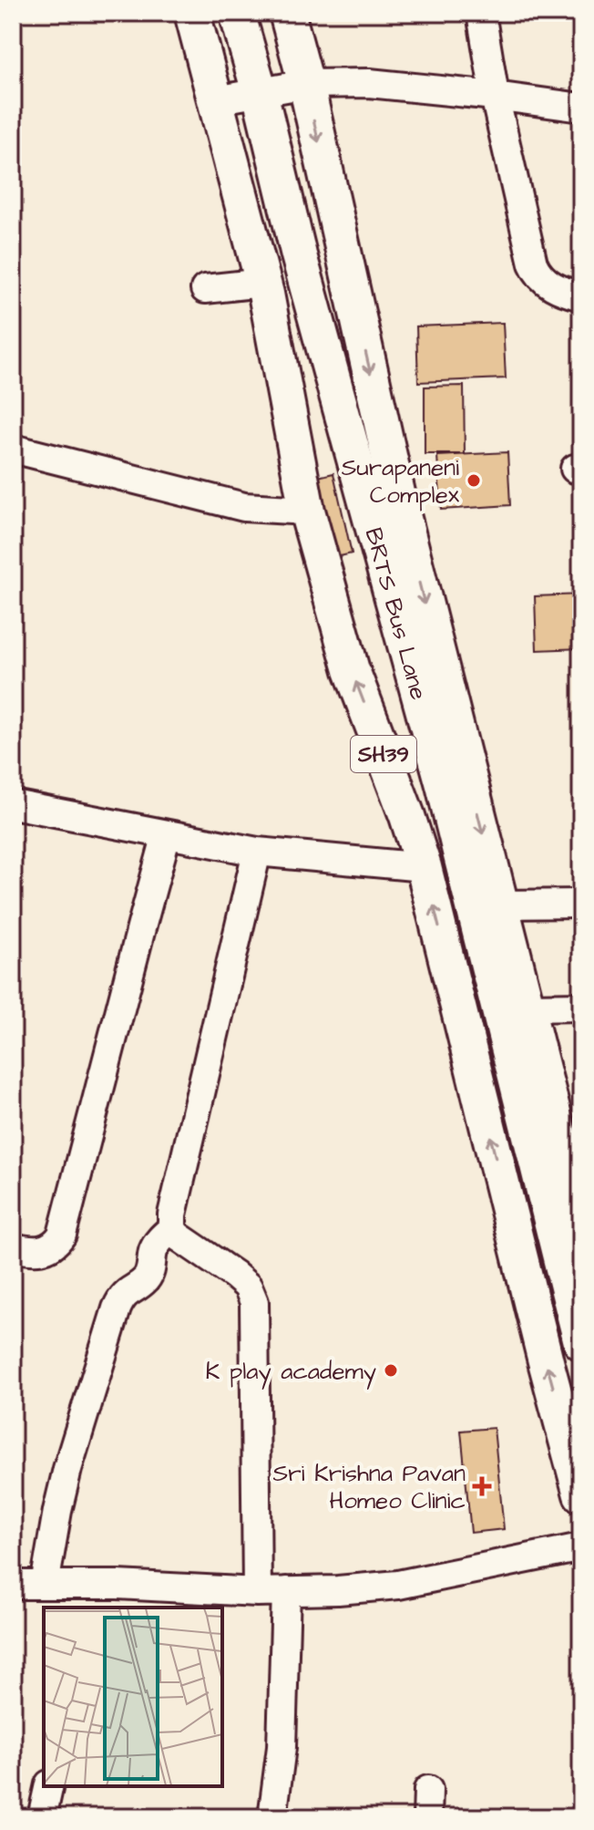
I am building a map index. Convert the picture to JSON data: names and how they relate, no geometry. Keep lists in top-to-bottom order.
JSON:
{
  "streets": {
    "main road": ["BRTS Bus Lane", "SH39"]
  },
  "places": {
    "other": ["Surapaneni Complex", "K play academy"],
    "health": ["Sri Krishna Pavan Homeo Clinic"]
  }
}
